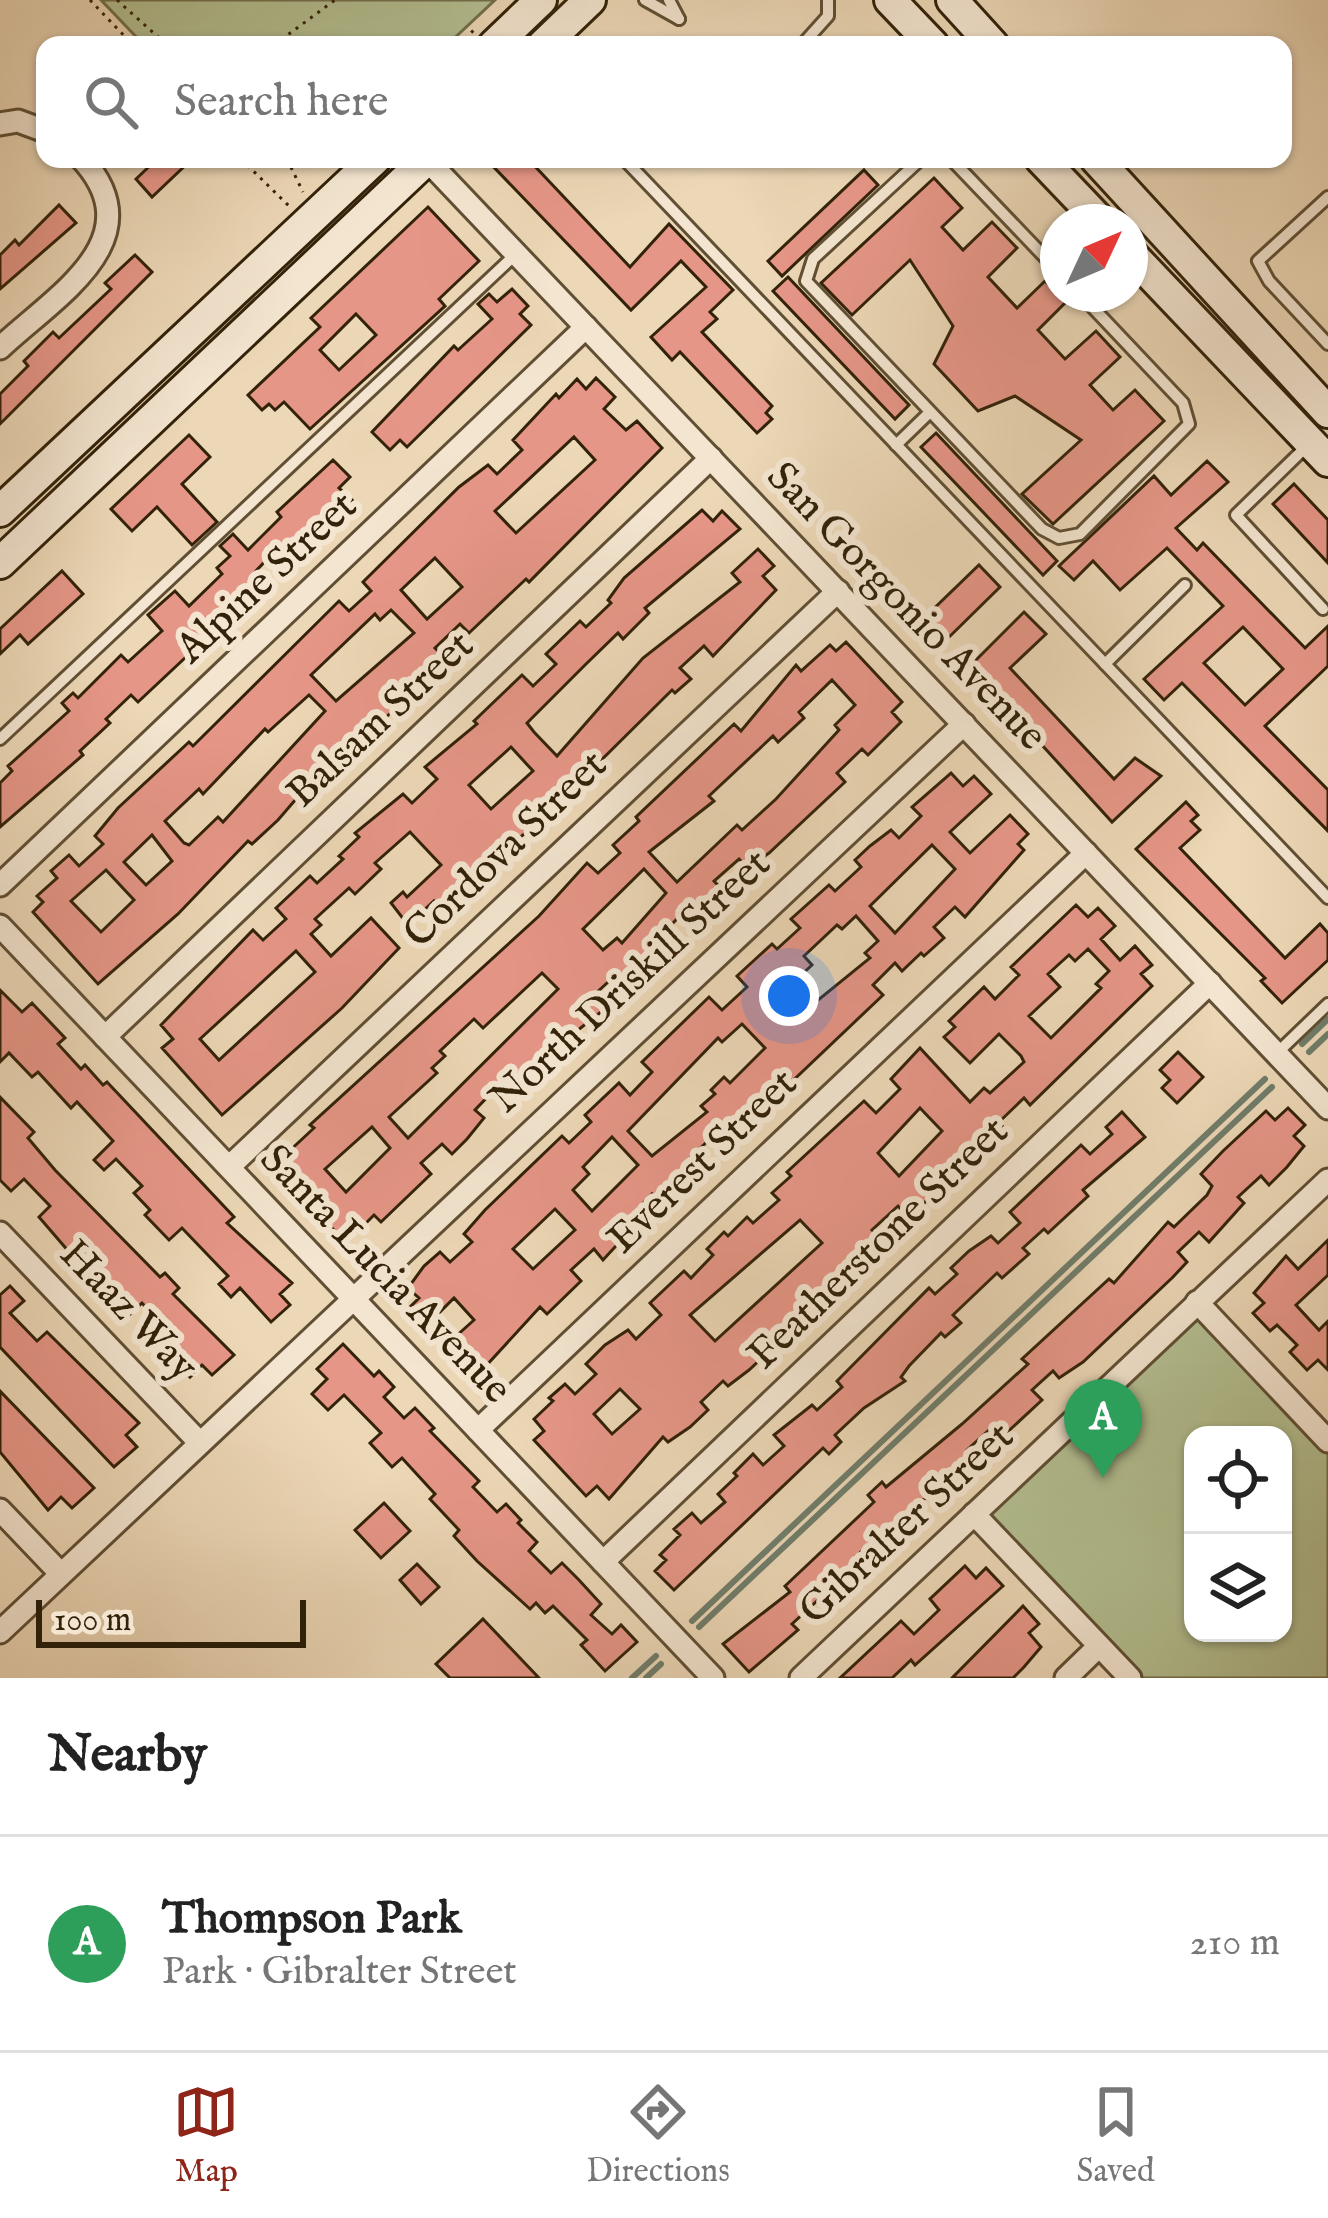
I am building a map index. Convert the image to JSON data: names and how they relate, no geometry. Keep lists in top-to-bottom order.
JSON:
{
  "streets": {
    "street": [
      "Alpine Street",
      "San Gorgonio Avenue",
      "Balsam Street",
      "Cordova Street",
      "North Driskill Street",
      "Everest Street",
      "Featherstone Street",
      "Santa Lucia Avenue",
      "Haaz Way",
      "Gibralter Street"
    ]
  },
  "crossings": [
    ["Alpine Street", "San Gorgonio Avenue"],
    ["San Gorgonio Avenue", "Balsam Street"],
    ["San Gorgonio Avenue", "Cordova Street"],
    ["San Gorgonio Avenue", "North Driskill Street"],
    ["San Gorgonio Avenue", "Everest Street"],
    ["San Gorgonio Avenue", "Featherstone Street"],
    ["Balsam Street", "Santa Lucia Avenue"],
    ["Cordova Street", "Santa Lucia Avenue"],
    ["North Driskill Street", "Santa Lucia Avenue"],
    ["North Driskill Street", "Haaz Way"],
    ["Everest Street", "Santa Lucia Avenue"],
    ["Featherstone Street", "Santa Lucia Avenue"]
  ],
  "scale_bar": "100 m",
  "north": "top right",
  "page": {
    "search": "Search here",
    "pins": "A",
    "scale": "100 m",
    "heading": "Nearby",
    "list": [
      {
        "mark": "A",
        "name": "Thompson Park",
        "note": "Park · Gibralter Street",
        "value": "210 m"
      }
    ],
    "nav": ["Map", "Directions", "Saved"]
  }
}
